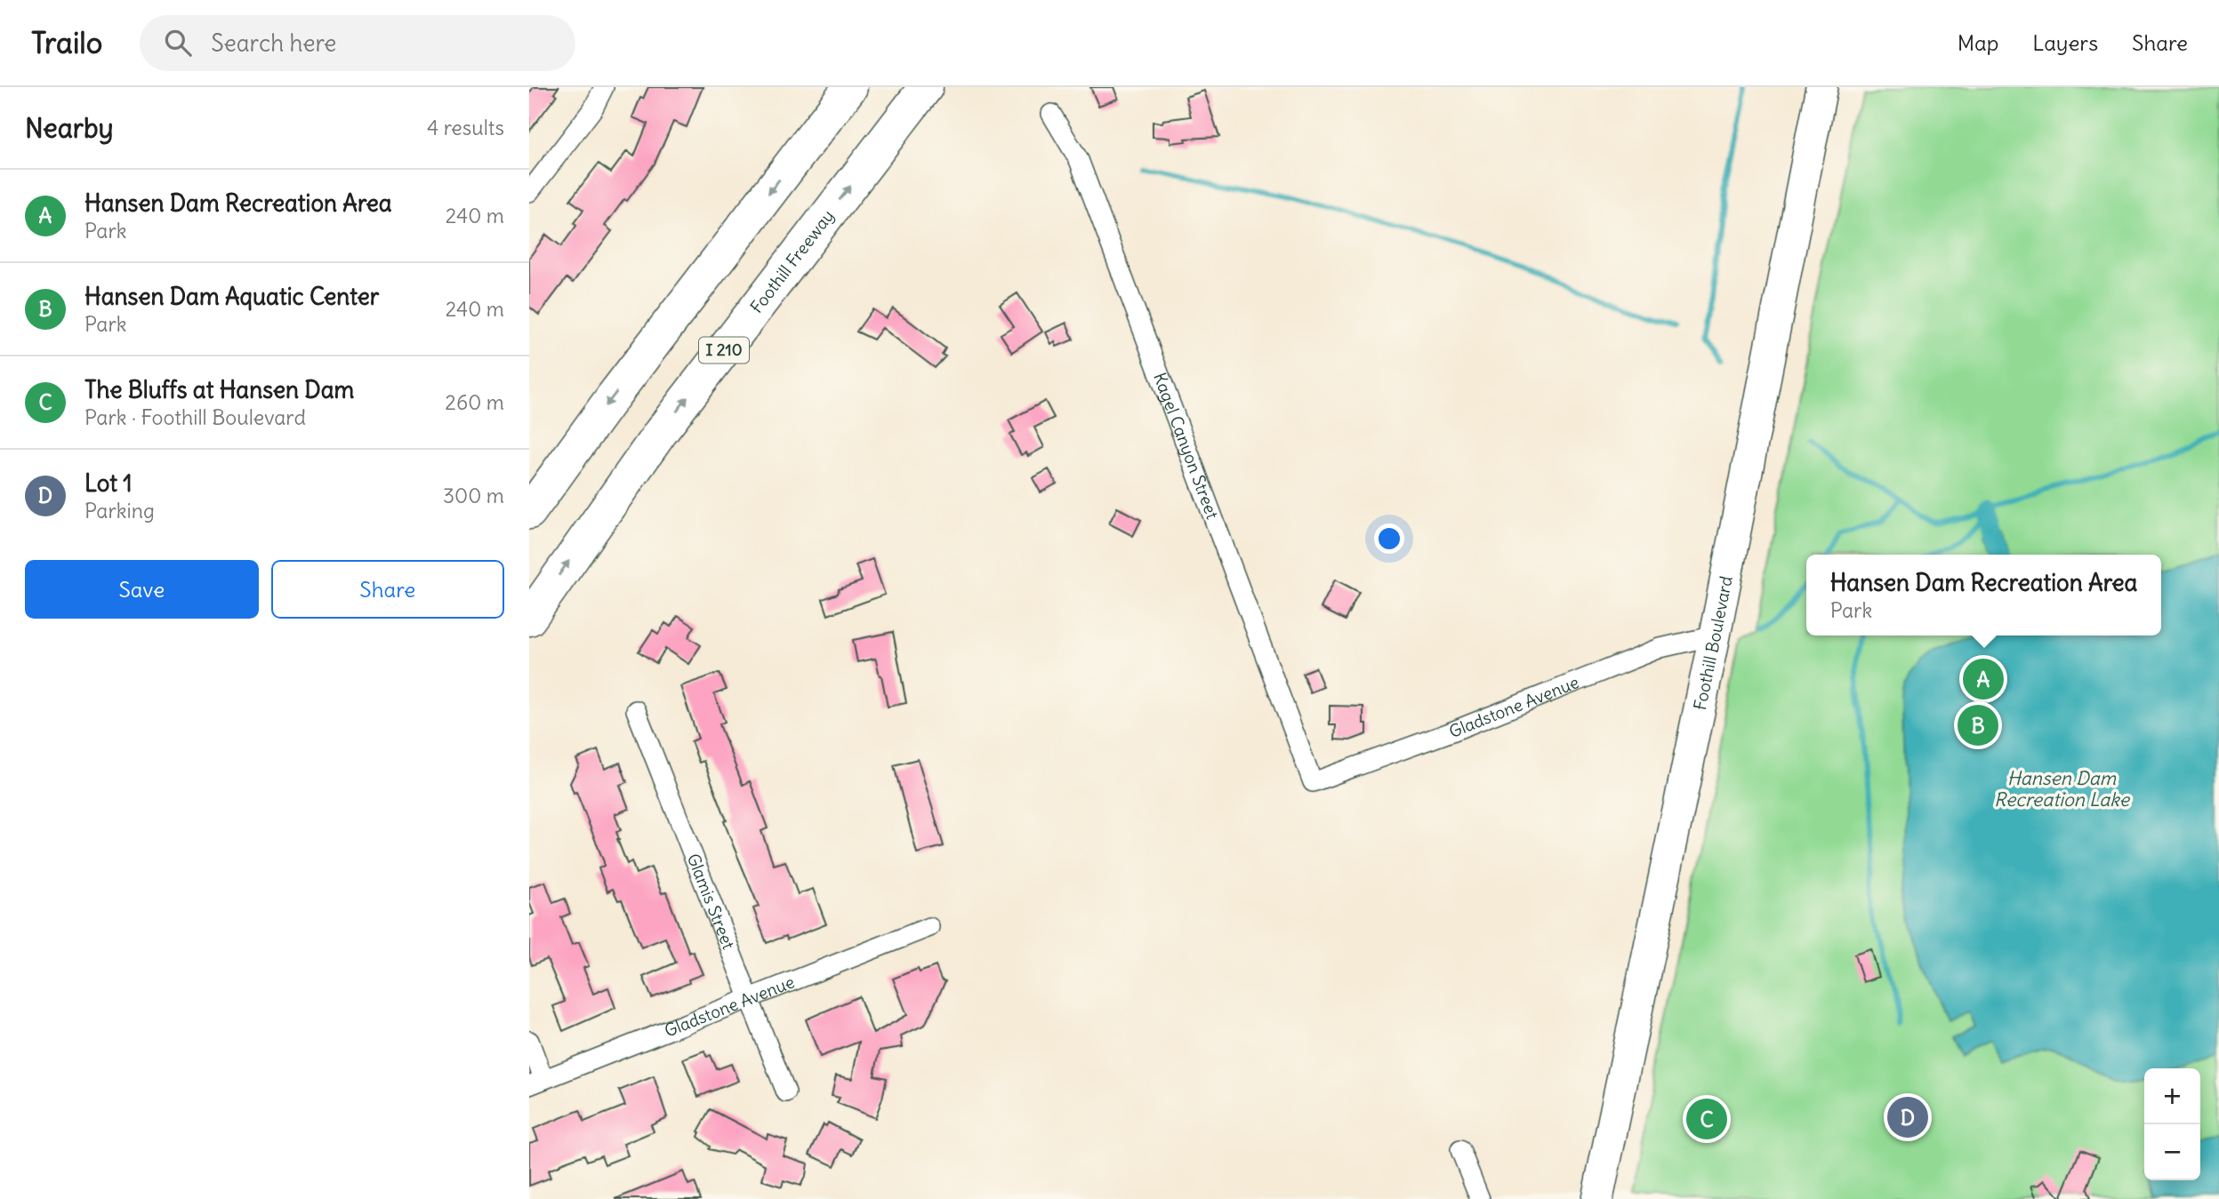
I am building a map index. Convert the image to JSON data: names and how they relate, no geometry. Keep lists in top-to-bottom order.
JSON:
{
  "streets": {
    "highway": ["Foothill Freeway", "I 210"],
    "main road": ["Foothill Boulevard"],
    "street": ["Kagel Canyon Street", "Gladstone Avenue", "Glamis Street"]
  },
  "crossings": [
    ["Kagel Canyon Street", "Gladstone Avenue"],
    ["Foothill Boulevard", "Gladstone Avenue"],
    ["Gladstone Avenue", "Glamis Street"]
  ],
  "water": ["Hansen Dam Recreation Lake"],
  "page": {
    "header": "Trailo",
    "search": "Search here",
    "nav": ["Map", "Layers", "Share"],
    "heading": ["Nearby", "4 results"],
    "list": [
      {
        "mark": "A",
        "name": "Hansen Dam Recreation Area",
        "note": "Park",
        "value": "240 m"
      },
      {
        "mark": "B",
        "name": "Hansen Dam Aquatic Center",
        "note": "Park",
        "value": "240 m"
      },
      {
        "mark": "C",
        "name": "The Bluffs at Hansen Dam",
        "note": "Park · Foothill Boulevard",
        "value": "260 m"
      },
      {
        "mark": "D",
        "name": "Lot 1",
        "note": "Parking",
        "value": "300 m"
      }
    ],
    "buttons": ["Save", "Share"],
    "popup": ["Hansen Dam Recreation Area", "Park"],
    "pins": [
      "A",
      "B",
      "D",
      "C"
    ],
    "map_buttons": ["+", "−"]
  }
}
